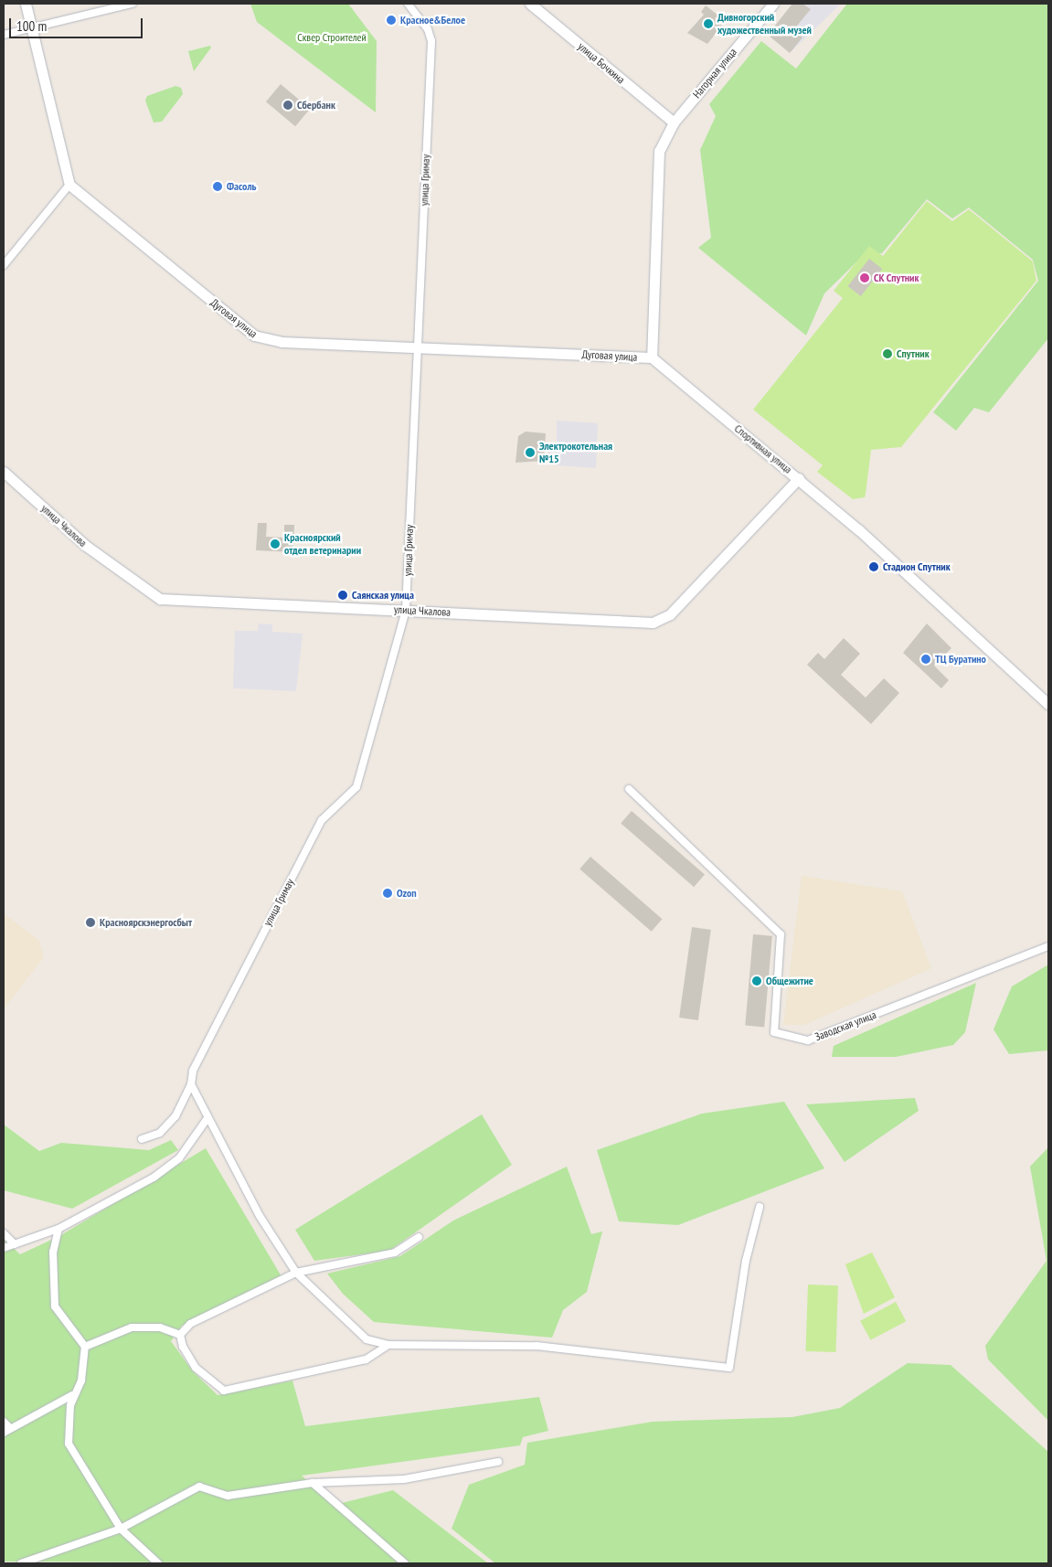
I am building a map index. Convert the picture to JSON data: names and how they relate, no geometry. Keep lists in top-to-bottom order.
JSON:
{
  "streets": {
    "main road": [
      "улица Бочкина",
      "Нагорная улица",
      "Дуговая улица",
      "Спортивная улица",
      "улица Чкалова"
    ],
    "street": ["улица Гримау", "Заводская улица"]
  },
  "crossings": [
    ["улица Бочкина", "Нагорная улица"],
    ["улица Гримау", "Дуговая улица"],
    ["улица Гримау", "улица Чкалова"],
    ["Дуговая улица", "Спортивная улица"],
    ["Спортивная улица", "улица Чкалова"]
  ],
  "parks": ["Сквер Строителей"],
  "places": [
    "Красное&Белое",
    "Дивногорский художественный музей",
    "Сбербанк",
    "Фасоль",
    "СК Спутник",
    "Спутник",
    "Электрокотельная №15",
    "Красноярский отдел ветеринарии",
    "Стадион Спутник",
    "Саянская улица",
    "ТЦ Буратино",
    "Ozon",
    "Красноярскэнергосбыт",
    "Общежитие"
  ],
  "scale_bar": "100 m"
}
